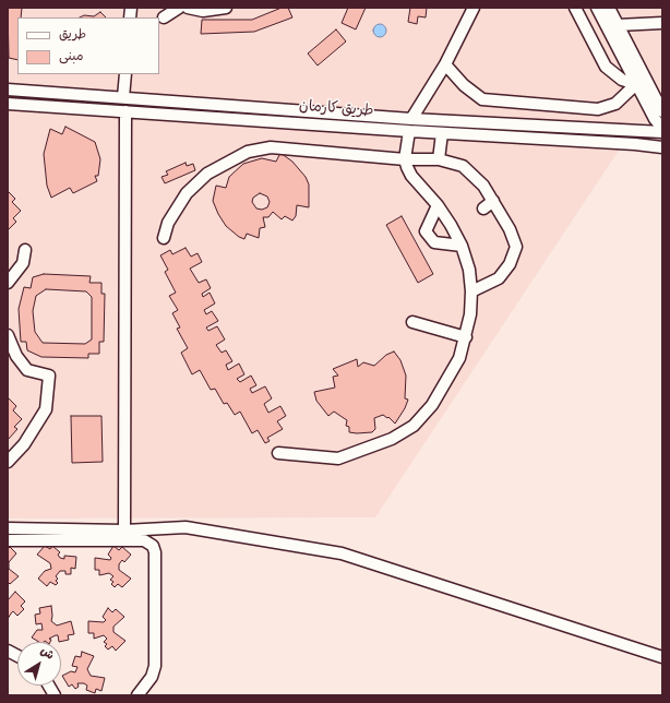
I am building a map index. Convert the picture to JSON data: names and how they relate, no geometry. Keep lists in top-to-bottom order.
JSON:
{
  "streets": {
    "street": ["طريق كارمان"]
  },
  "legend": ["طريق", "مبنى"],
  "north": "top right"
}
